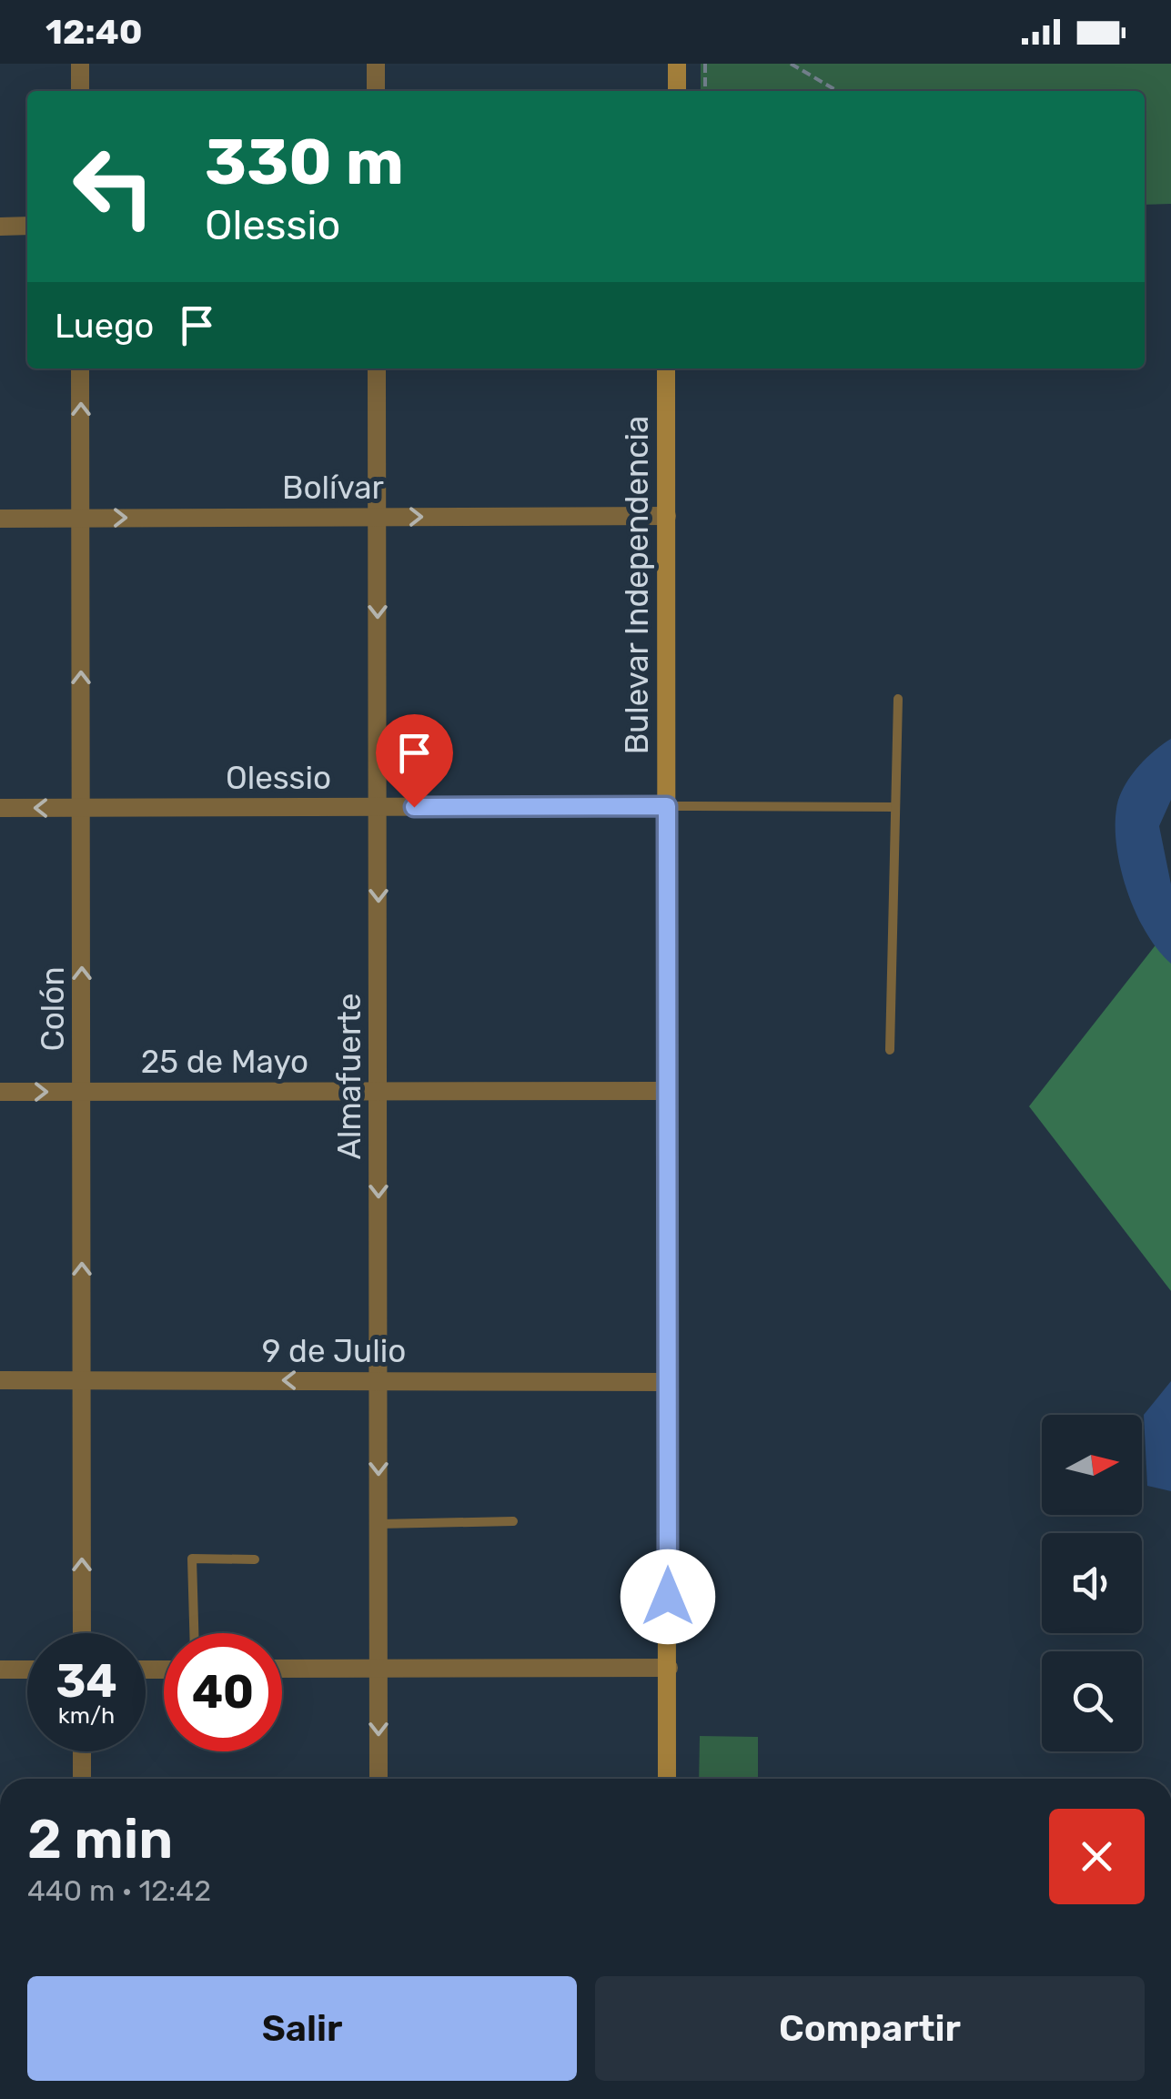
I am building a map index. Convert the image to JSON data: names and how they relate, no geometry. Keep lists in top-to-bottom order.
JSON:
{
  "streets": {
    "street": [
      "Bolívar",
      "Bulevar Independencia",
      "Olessio",
      "Colón",
      "25 de Mayo",
      "Almafuerte",
      "9 de Julio"
    ]
  },
  "crossings": [
    ["Bolívar", "Bulevar Independencia"],
    ["Bolívar", "Colón"],
    ["Bolívar", "Almafuerte"],
    ["Bulevar Independencia", "Olessio"],
    ["Bulevar Independencia", "25 de Mayo"],
    ["Bulevar Independencia", "9 de Julio"],
    ["Olessio", "Colón"],
    ["Olessio", "Almafuerte"],
    ["Colón", "25 de Mayo"],
    ["Colón", "9 de Julio"],
    ["25 de Mayo", "Almafuerte"],
    ["Almafuerte", "9 de Julio"]
  ],
  "one_way": [
    "Bolívar",
    "Colón",
    "Almafuerte",
    "9 de Julio"
  ],
  "north": "right",
  "page": {
    "status": "12:40",
    "turn": ["330 m", "Olessio"],
    "then": "Luego",
    "speed": "34 km/h",
    "limit": "40",
    "heading": ["2 min", "440 m · 12:42"],
    "buttons": ["Salir", "Compartir"]
  }
}
